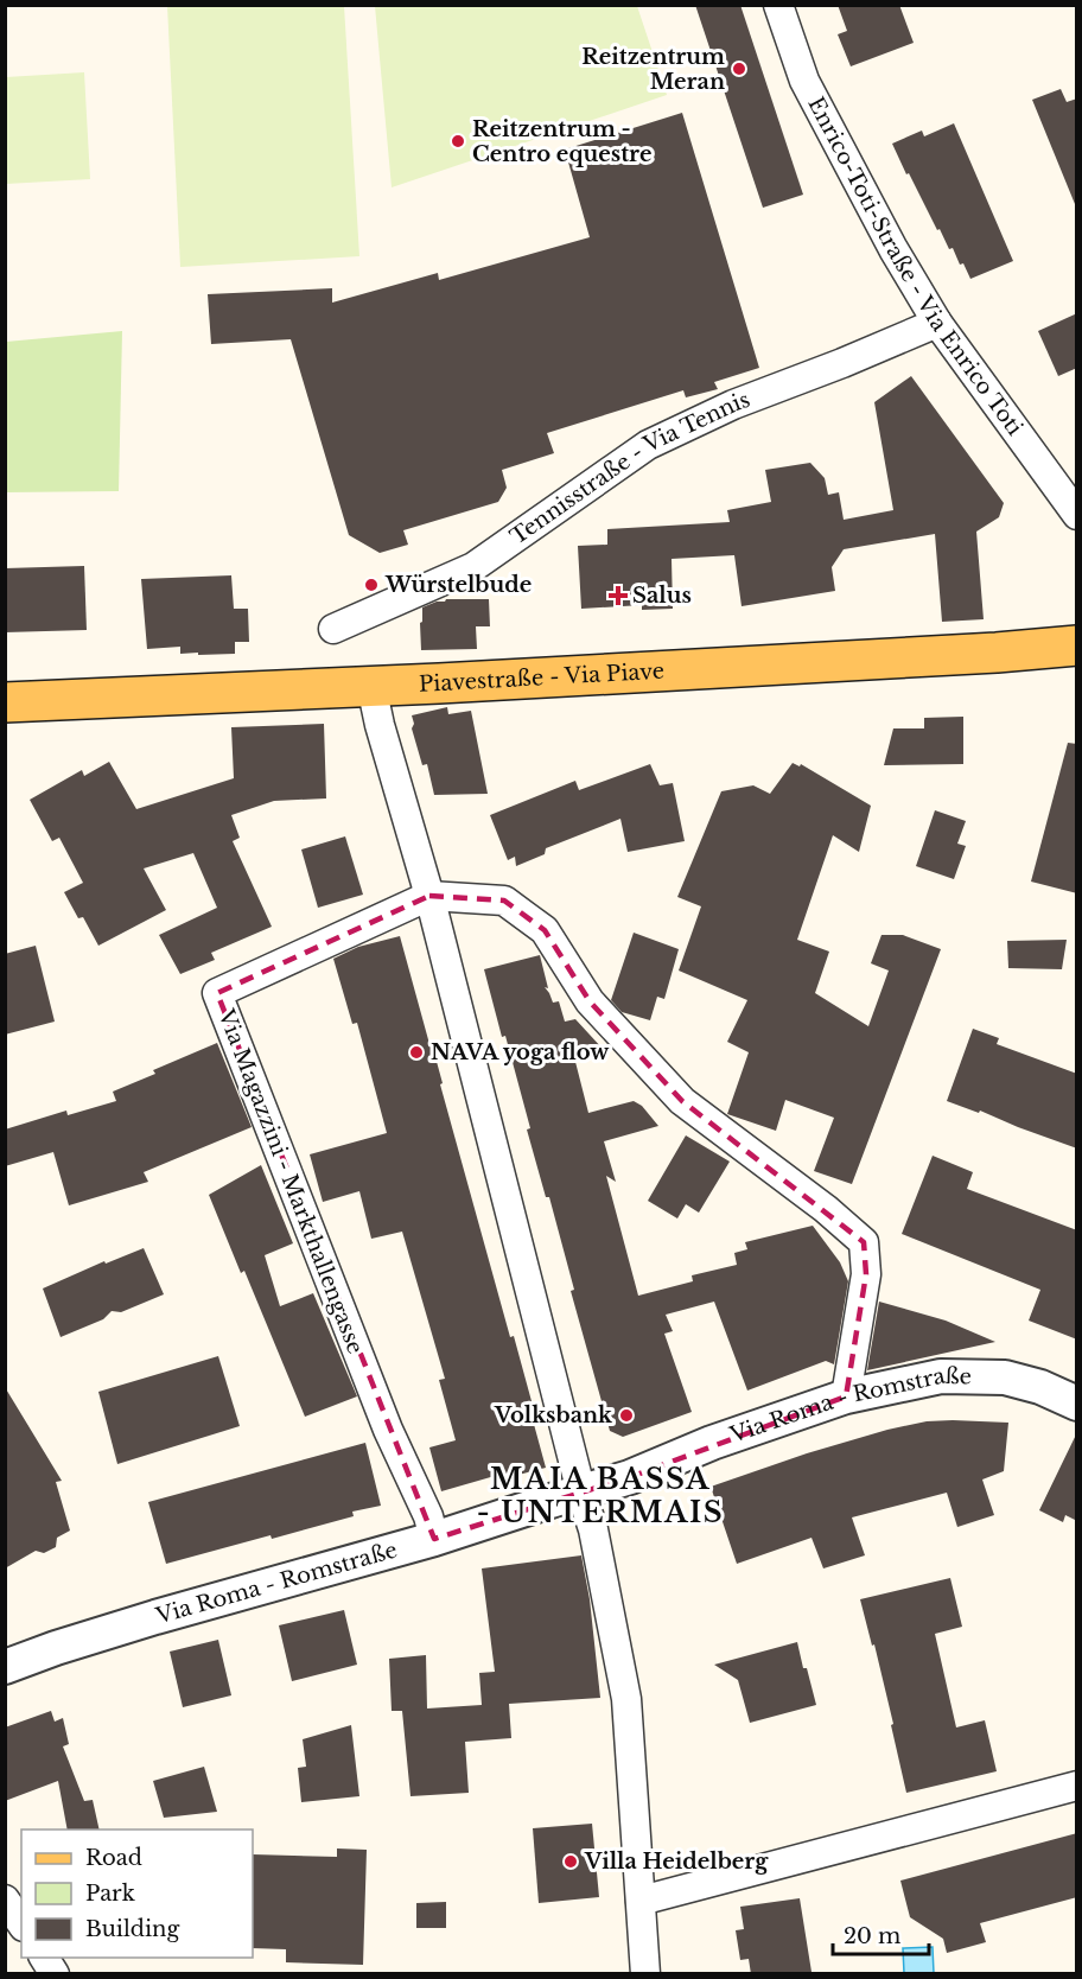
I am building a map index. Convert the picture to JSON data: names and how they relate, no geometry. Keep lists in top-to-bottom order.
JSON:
{
  "streets": {
    "main road": ["Piavestraße - Via Piave"],
    "street": [
      "Enrico-Toti-Straße - Via Enrico Toti",
      "Tennisstraße - Via Tennis",
      "Via Magazzini - Markthallengasse",
      "Via Roma - Romstraße"
    ]
  },
  "crossings": [
    ["Enrico-Toti-Straße - Via Enrico Toti", "Tennisstraße - Via Tennis"],
    ["Via Magazzini - Markthallengasse", "Via Roma - Romstraße"]
  ],
  "districts": ["MAIA BASSA - UNTERMAIS"],
  "places": {
    "other": [
      "Reitzentrum Meran",
      "Reitzentrum - Centro equestre",
      "Würstelbude",
      "NAVA yoga flow",
      "Volksbank",
      "Villa Heidelberg"
    ],
    "health": ["Salus"]
  },
  "legend": ["Road", "Park", "Building"],
  "scale_bar": "20 m"
}
